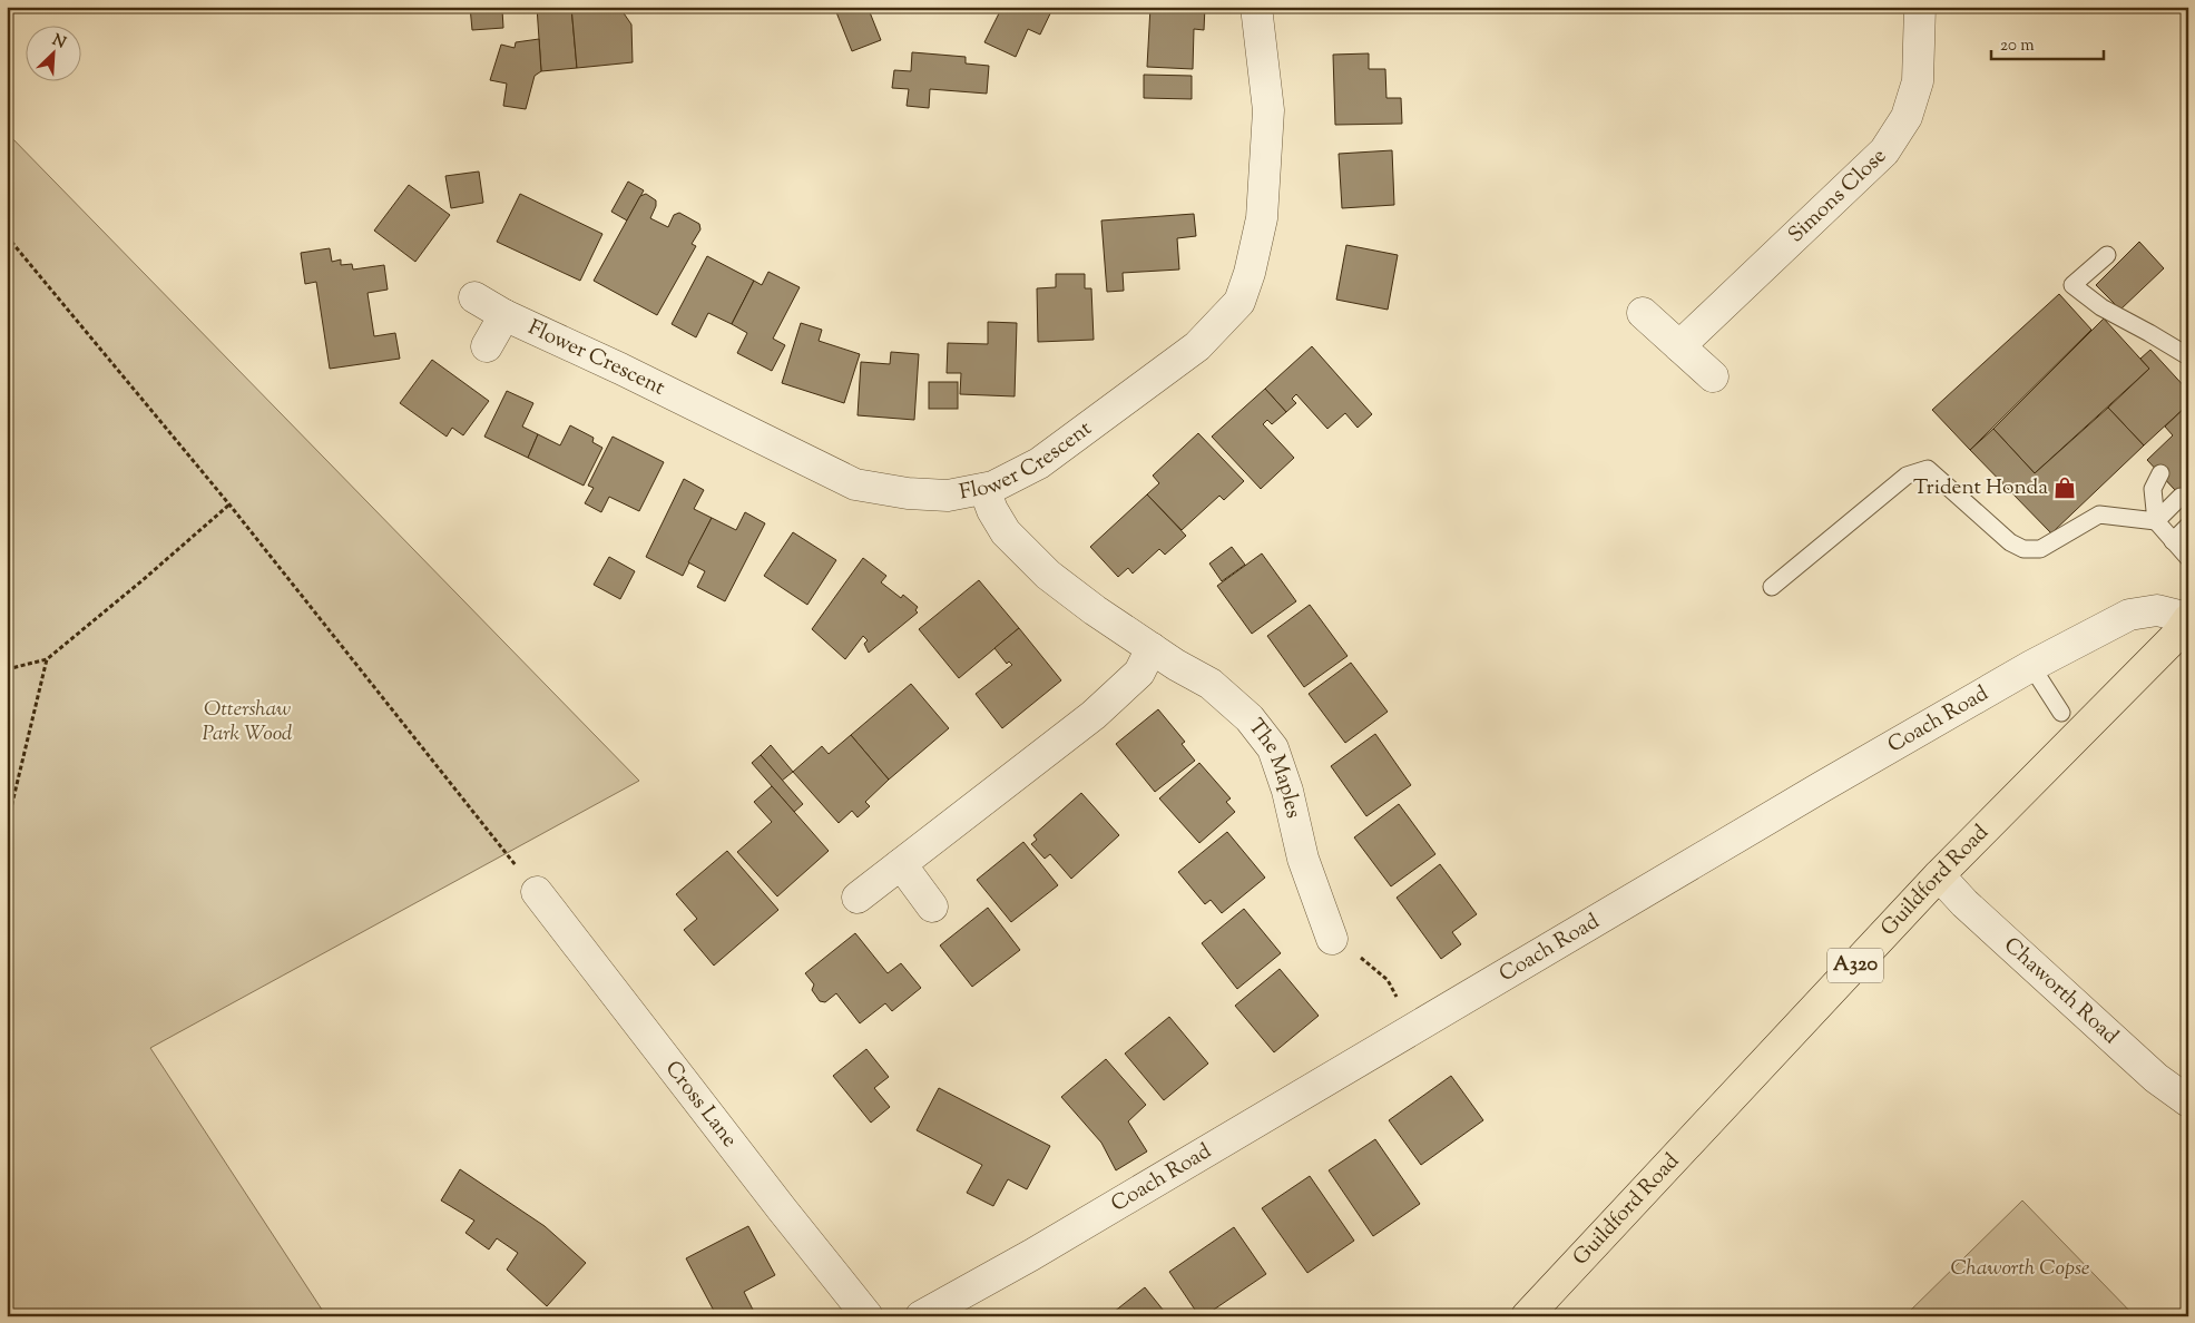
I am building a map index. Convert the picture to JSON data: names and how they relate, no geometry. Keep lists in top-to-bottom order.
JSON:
{
  "streets": {
    "main road": ["Guildford Road", "A320"],
    "street": [
      "Simons Close",
      "Flower Crescent",
      "Coach Road",
      "The Maples",
      "Chaworth Road",
      "Cross Lane"
    ]
  },
  "crossings": [
    ["Flower Crescent", "The Maples"],
    ["Coach Road", "Guildford Road"],
    ["Guildford Road", "Chaworth Road"]
  ],
  "parks": ["Ottershaw Park Wood", "Chaworth Copse"],
  "places": {
    "shop": ["Trident Honda"]
  },
  "scale_bar": "20 m",
  "north": "top right"
}
